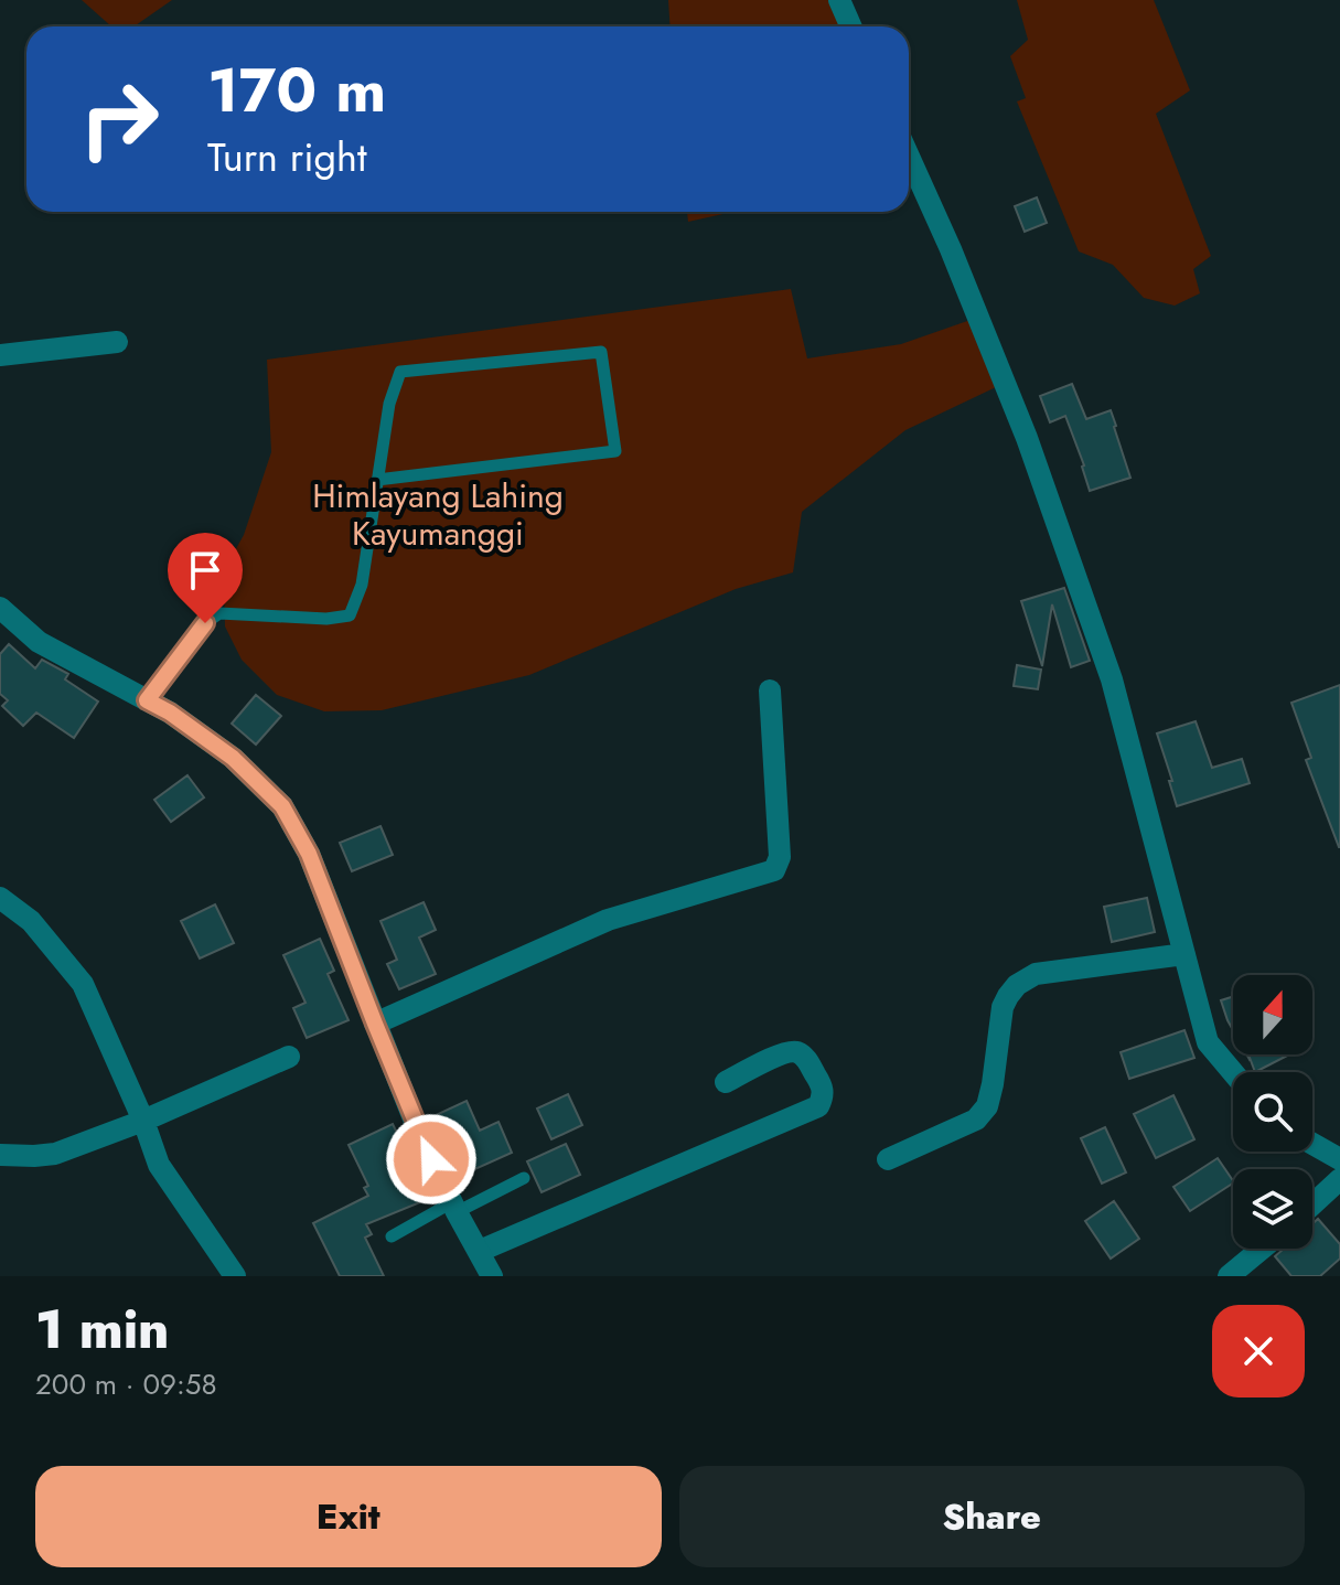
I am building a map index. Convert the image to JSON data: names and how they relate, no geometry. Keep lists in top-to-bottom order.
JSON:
{
  "parks": ["Himlayang Lahing Kayumanggi"],
  "north": "top",
  "page": {
    "turn": ["170 m", "Turn right"],
    "heading": ["1 min", "200 m · 09:58"],
    "buttons": ["Exit", "Share"]
  }
}
